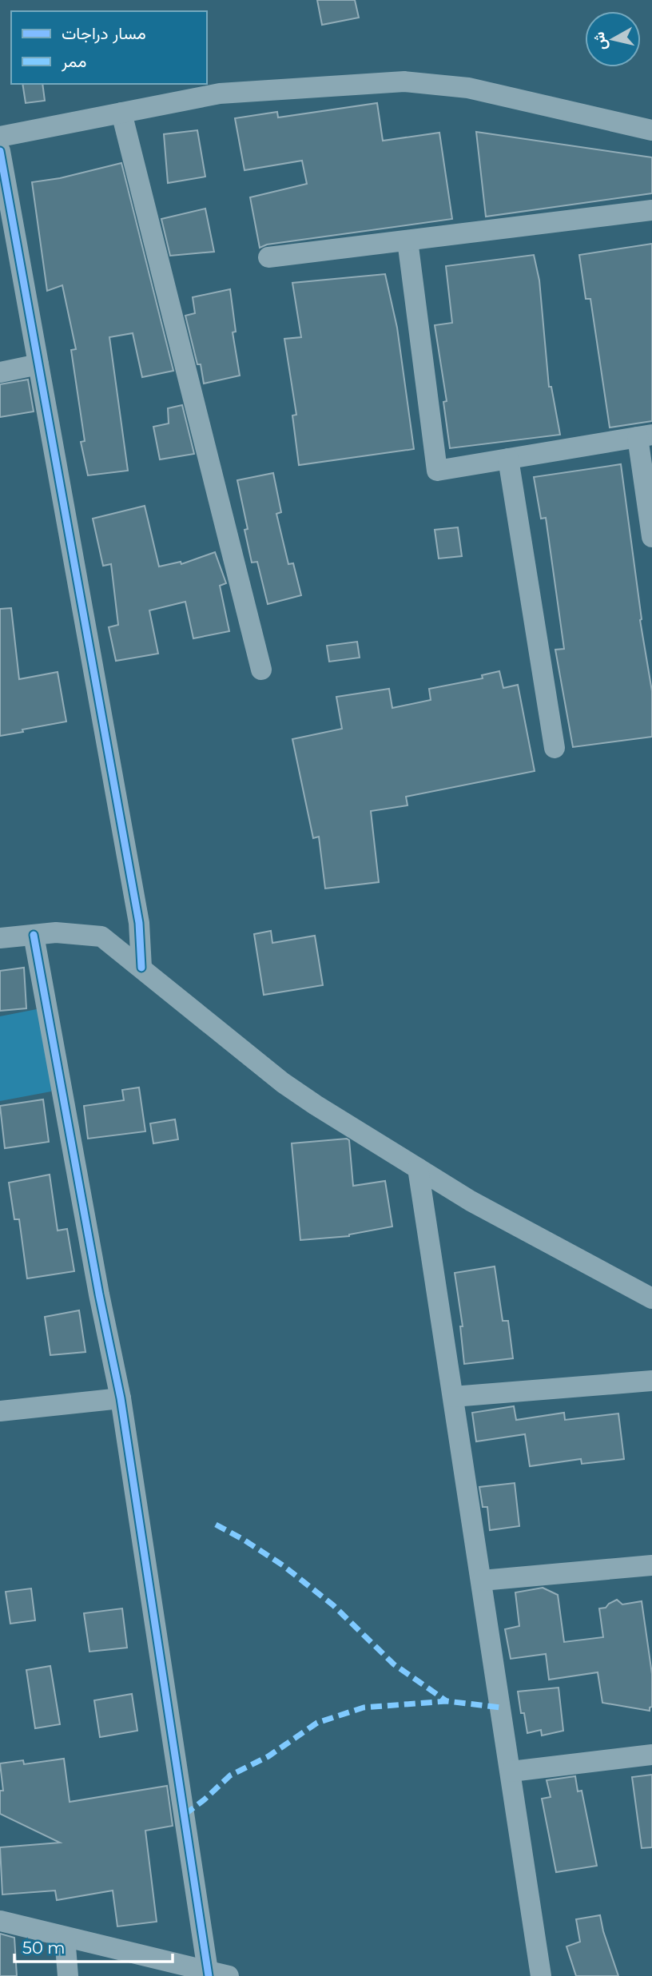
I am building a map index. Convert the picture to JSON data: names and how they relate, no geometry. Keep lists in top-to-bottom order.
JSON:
{
  "legend": ["مسار دراجات", "ممر"],
  "scale_bar": "50 m",
  "north": "left"
}
